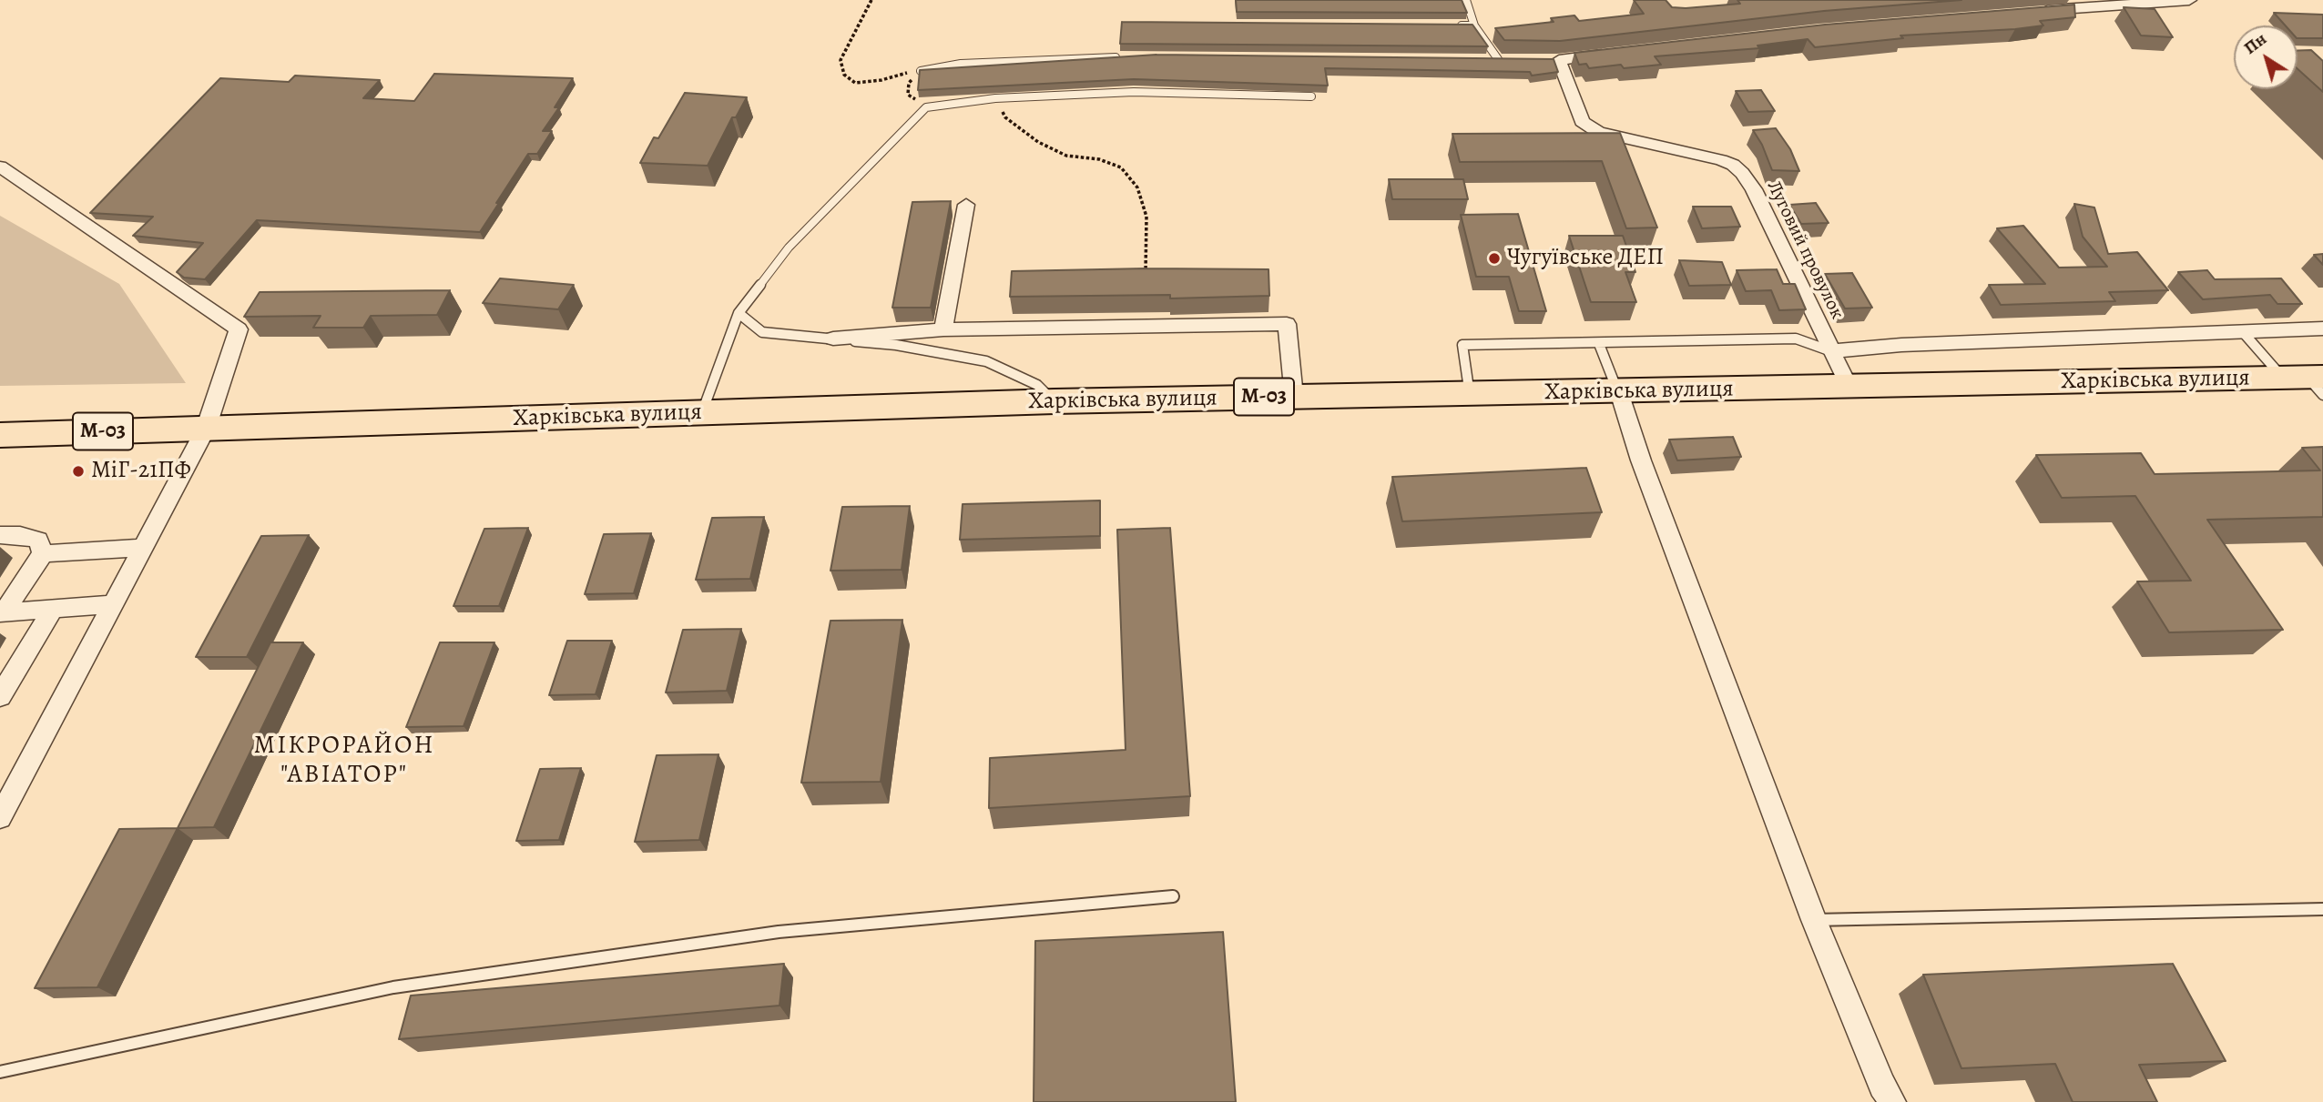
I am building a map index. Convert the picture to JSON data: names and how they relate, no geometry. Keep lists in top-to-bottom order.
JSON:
{
  "streets": {
    "highway": ["Харківська вулиця", "М-03"],
    "street": ["Луговий провулок"]
  },
  "crossings": [
    ["Луговий провулок", "Харківська вулиця"]
  ],
  "districts": ["МІКРОРАЙОН \"АВІАТОР\""],
  "places": ["Чугуївське ДЕП", "МіГ-21ПФ"],
  "north": "top left"
}
